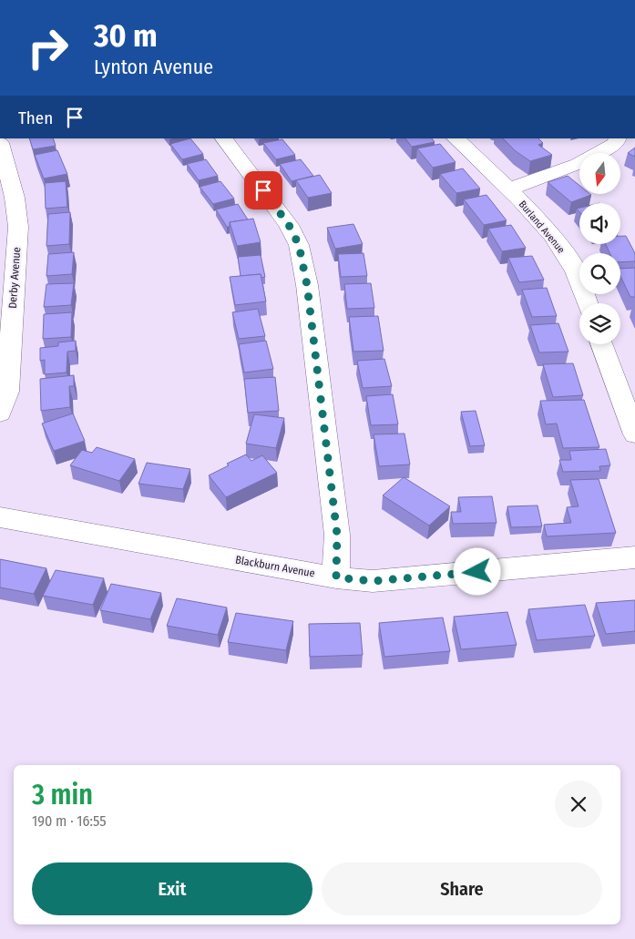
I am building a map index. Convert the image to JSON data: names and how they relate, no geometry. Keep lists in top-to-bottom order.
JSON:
{
  "streets": {
    "street": ["Burland Avenue", "Derby Avenue", "Blackburn Avenue"]
  },
  "north": "bottom",
  "page": {
    "turn": ["30 m", "Lynton Avenue"],
    "then": "Then",
    "heading": ["3 min", "190 m · 16:55"],
    "buttons": ["Exit", "Share"]
  }
}
